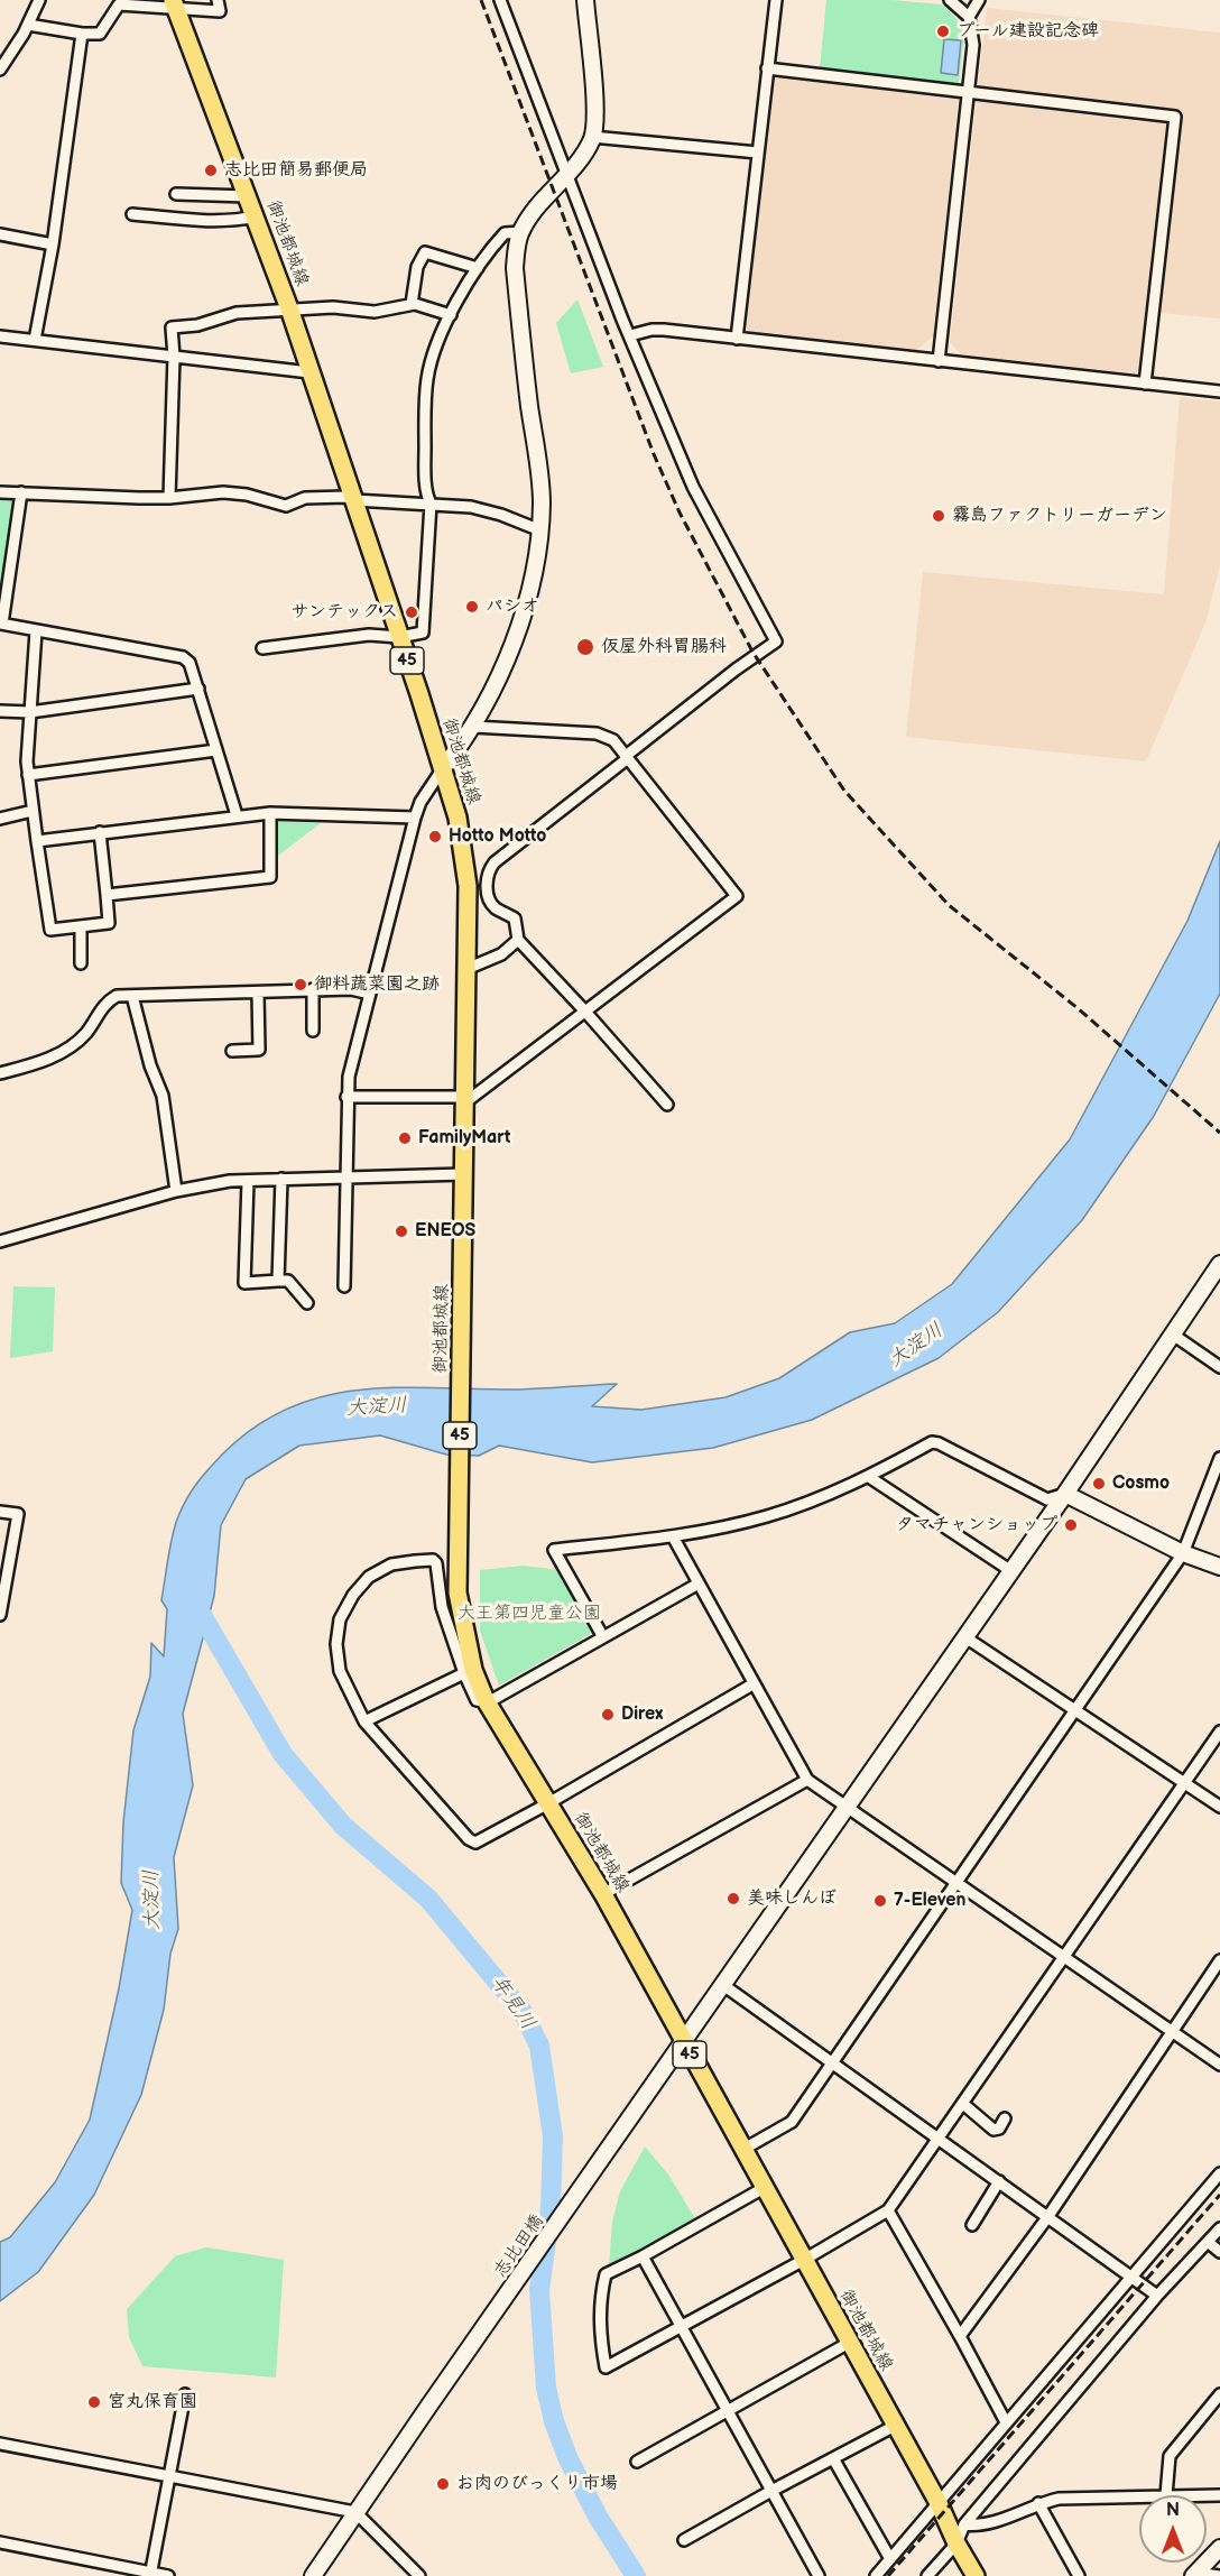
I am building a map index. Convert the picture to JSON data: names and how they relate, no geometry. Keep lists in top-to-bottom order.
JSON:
{
  "streets": {
    "main road": ["御池都城線", "45"],
    "street": ["志比田橋"]
  },
  "crossings": [
    ["御池都城線", "志比田橋"]
  ],
  "water": ["大淀川", "年見川"],
  "parks": ["大王第四児童公園"],
  "places": [
    "プール建設記念碑",
    "志比田簡易郵便局",
    "霧島ファクトリーガーデン",
    "パシオ",
    "サンテックス",
    "仮屋外科胃腸科",
    "Hotto Motto",
    "御料蔬菜園之跡",
    "FamilyMart",
    "ENEOS",
    "Cosmo",
    "タマチャンショップ",
    "Direx",
    "美味しんぼ",
    "7-Eleven",
    "宮丸保育園",
    "お肉のびっくり市場"
  ],
  "north": "top"
}
